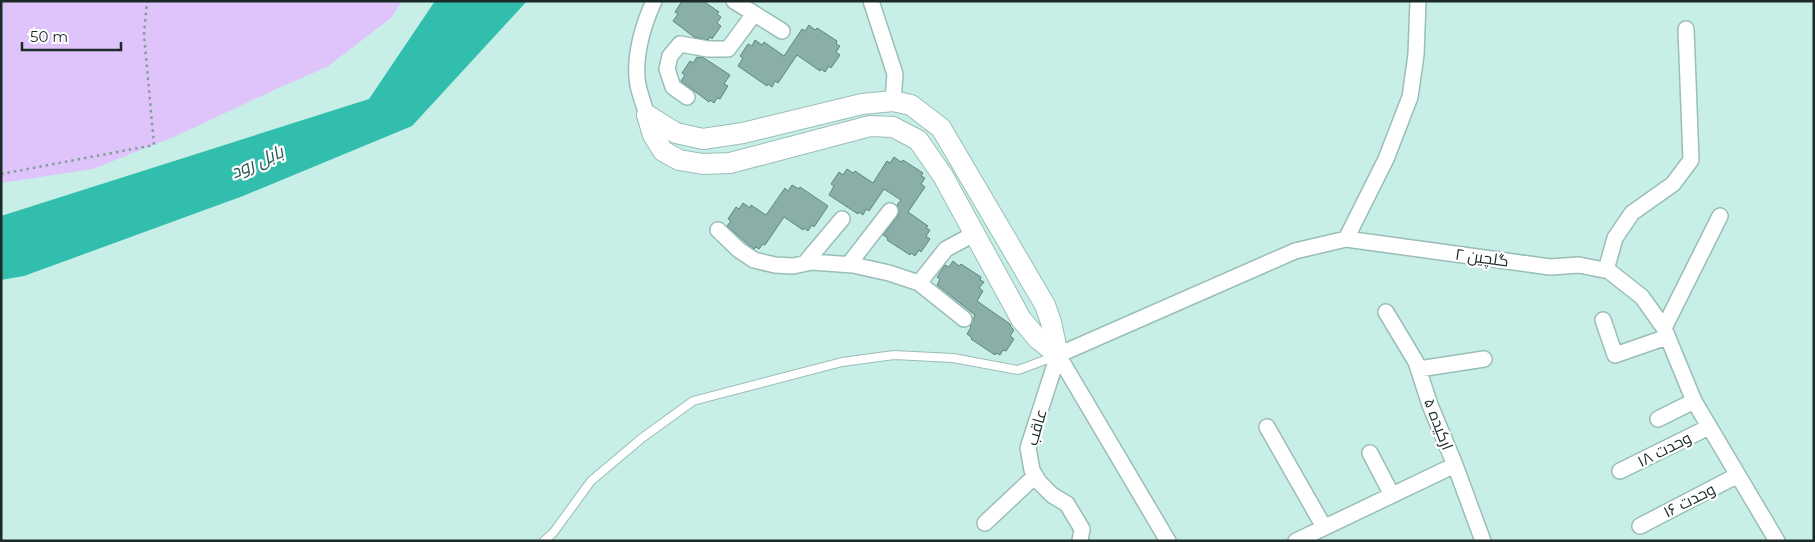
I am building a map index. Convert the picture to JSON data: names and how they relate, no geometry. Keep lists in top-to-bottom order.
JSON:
{
  "streets": {
    "street": [
      "گلچین ۲",
      "ارکیده ۵",
      "عاقب",
      "وحدت ۱۸",
      "وحدت ۱۶"
    ]
  },
  "crossings": [
    ["گلچین ۲", "عاقب"],
    ["گلچین ۲", "وحدت ۱۸"],
    ["گلچین ۲", "وحدت ۱۶"]
  ],
  "water": ["بابل رود"],
  "scale_bar": "50 m"
}
